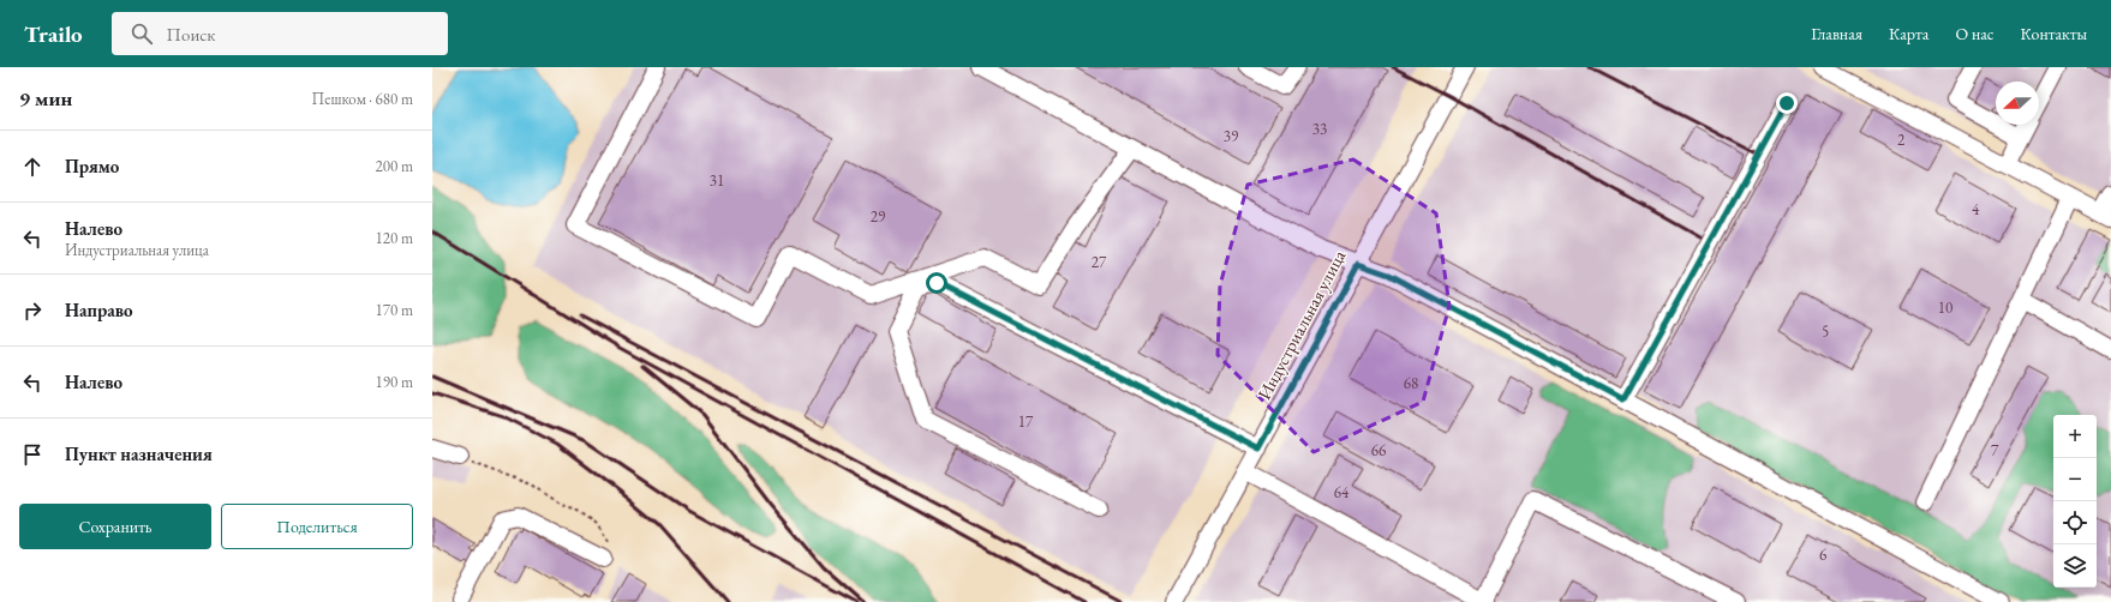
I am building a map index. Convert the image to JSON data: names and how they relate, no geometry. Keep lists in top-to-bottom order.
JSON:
{
  "streets": {
    "street": ["Индустриальная улица"]
  },
  "house_numbers": [
    "33",
    "39",
    "2",
    "31",
    "4",
    "29",
    "27",
    "10",
    "5",
    "68",
    "17",
    "66",
    "7",
    "64",
    "6"
  ],
  "north": "left",
  "page": {
    "header": "Trailo",
    "search": "Поиск",
    "nav": [
      "Главная",
      "Карта",
      "О нас",
      "Контакты"
    ],
    "heading": ["9 мин", "Пешком · 680 m"],
    "list": [
      ["Прямо", "200 m"],
      ["Налево", "Индустриальная улица", "120 m"],
      ["Направо", "170 m"],
      ["Налево", "190 m"],
      "Пункт назначения"
    ],
    "map_buttons": ["+", "−"],
    "buttons": ["Сохранить", "Поделиться"]
  }
}
